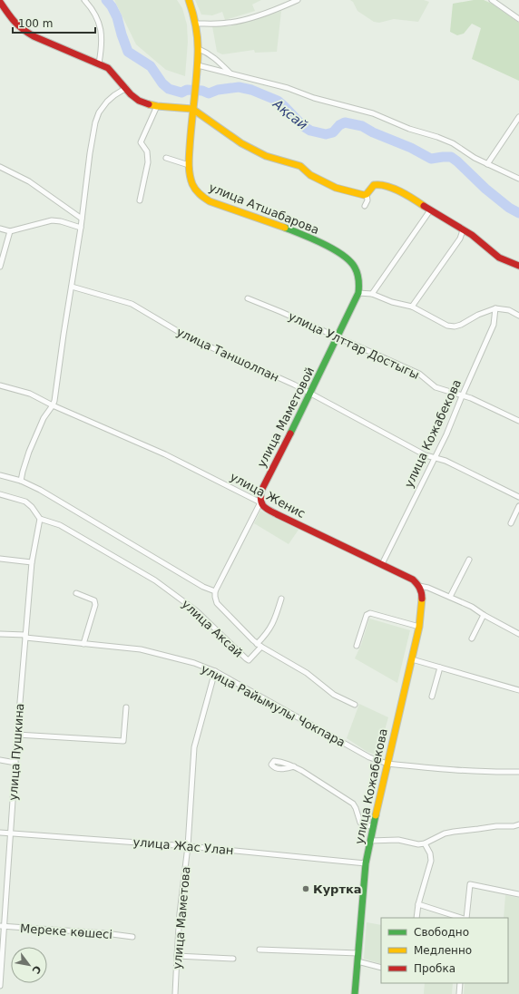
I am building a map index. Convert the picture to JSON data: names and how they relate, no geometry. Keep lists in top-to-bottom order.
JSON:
{
  "streets": {
    "main road": [
      "улица Атшабарова",
      "улица Маметовой",
      "улица Кожабекова",
      "улица Женис"
    ],
    "street": [
      "улица Улттар Достыгы",
      "улица Таншолпан",
      "улица Аксай",
      "улица Райымулы Чокпара",
      "улица Пушкина",
      "улица Жас Улан",
      "улица Маметова",
      "Мереке көшесі"
    ]
  },
  "crossings": [
    ["улица Атшабарова", "улица Маметовой"],
    ["улица Улттар Достыгы", "улица Маметовой"],
    ["улица Улттар Достыгы", "улица Кожабекова"],
    ["улица Таншолпан", "улица Маметовой"],
    ["улица Таншолпан", "улица Кожабекова"],
    ["улица Маметовой", "улица Женис"],
    ["улица Маметовой", "улица Аксай"],
    ["улица Кожабекова", "улица Женис"],
    ["улица Кожабекова", "улица Райымулы Чокпара"],
    ["улица Кожабекова", "улица Жас Улан"],
    ["улица Аксай", "улица Пушкина"],
    ["улица Райымулы Чокпара", "улица Пушкина"],
    ["улица Райымулы Чокпара", "улица Маметова"],
    ["улица Пушкина", "улица Жас Улан"],
    ["улица Пушкина", "Мереке көшесі"],
    ["улица Жас Улан", "улица Маметова"]
  ],
  "water": ["Ақсай"],
  "places": ["Куртка"],
  "legend": ["Свободно", "Медленно", "Пробка"],
  "scale_bar": "100 m",
  "north": "bottom right"
}
